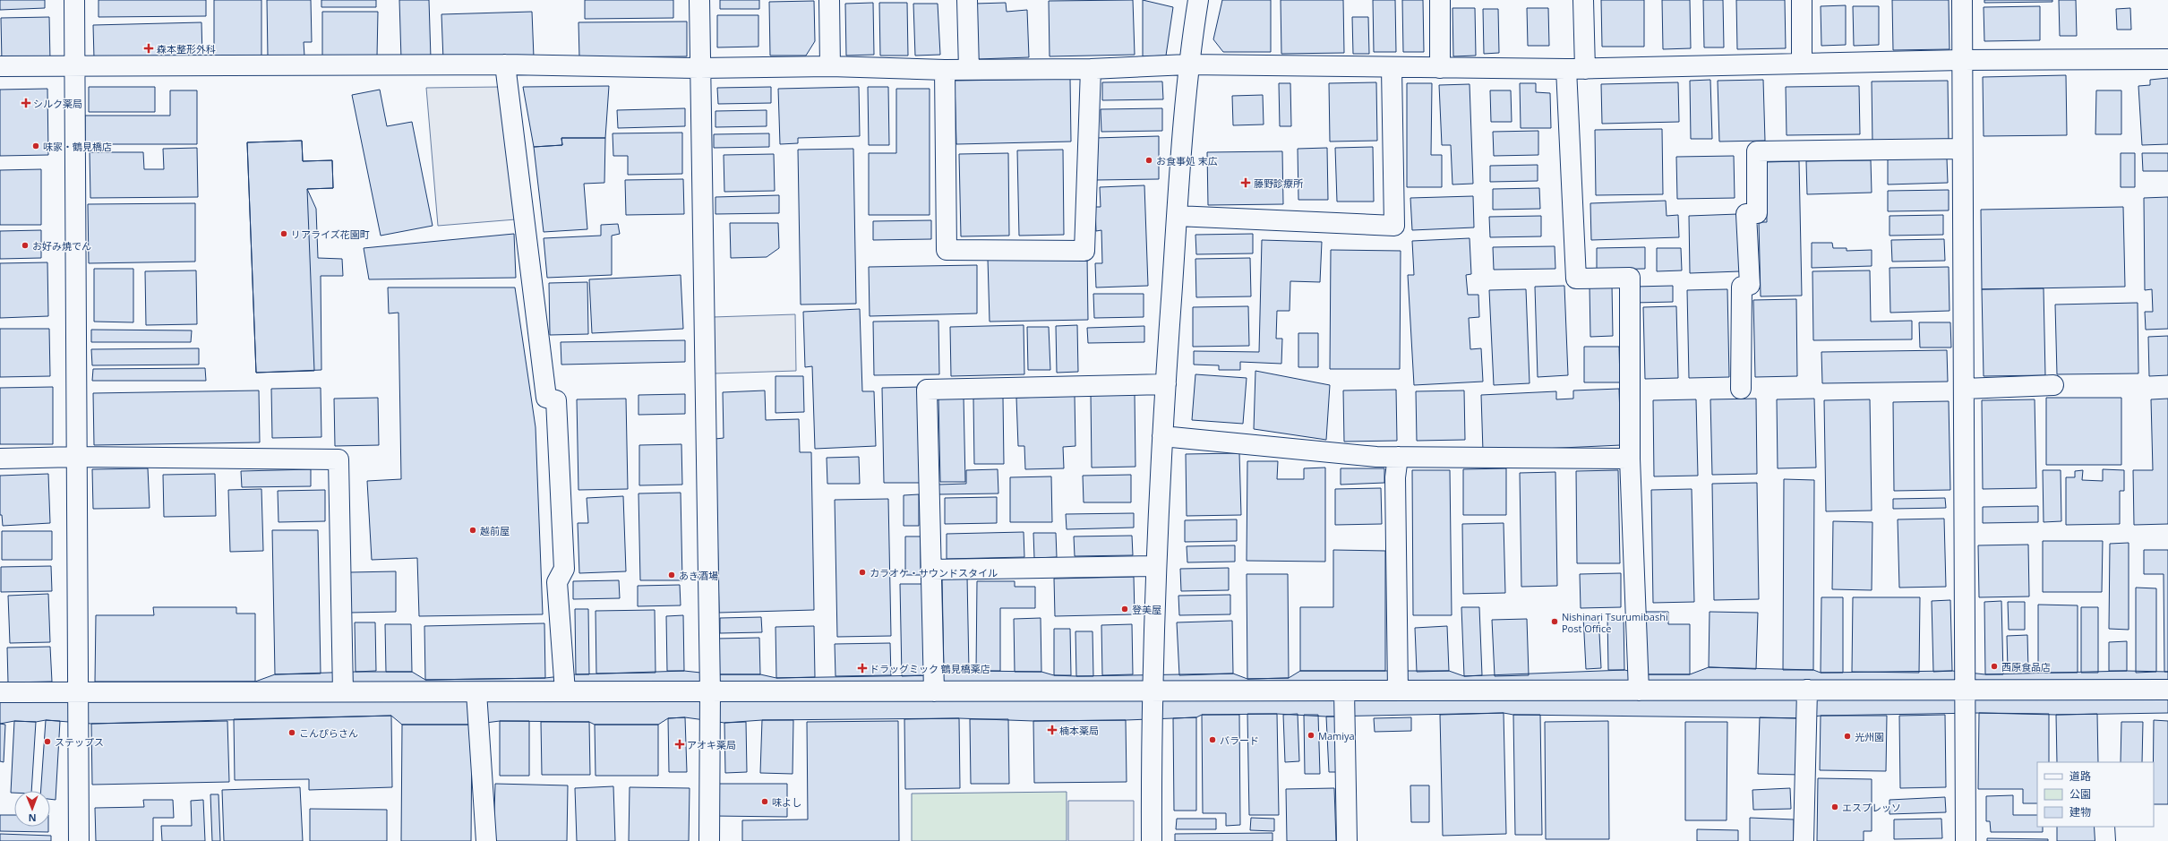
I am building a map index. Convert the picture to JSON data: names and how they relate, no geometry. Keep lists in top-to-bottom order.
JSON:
{
  "places": {
    "health": [
      "森本整形外科",
      "シルク薬局",
      "藤野診療所",
      "ドラッグミック 鶴見橋薬店",
      "楠本薬局",
      "アオキ薬局"
    ],
    "other": [
      "味家・鶴見橋店",
      "お食事処 末広",
      "リアライズ花園町",
      "お好み焼でん",
      "越前屋",
      "カラオケ・サウンドスタイル",
      "あき酒場",
      "登美屋",
      "Nishinari Tsurumibashi Post Office",
      "西原食品店",
      "こんぴらさん",
      "Mamiya",
      "光州園",
      "バラード",
      "ステップス",
      "味よし",
      "エスプレッソ"
    ]
  },
  "legend": ["道路", "公園", "建物"],
  "north": "bottom"
}
